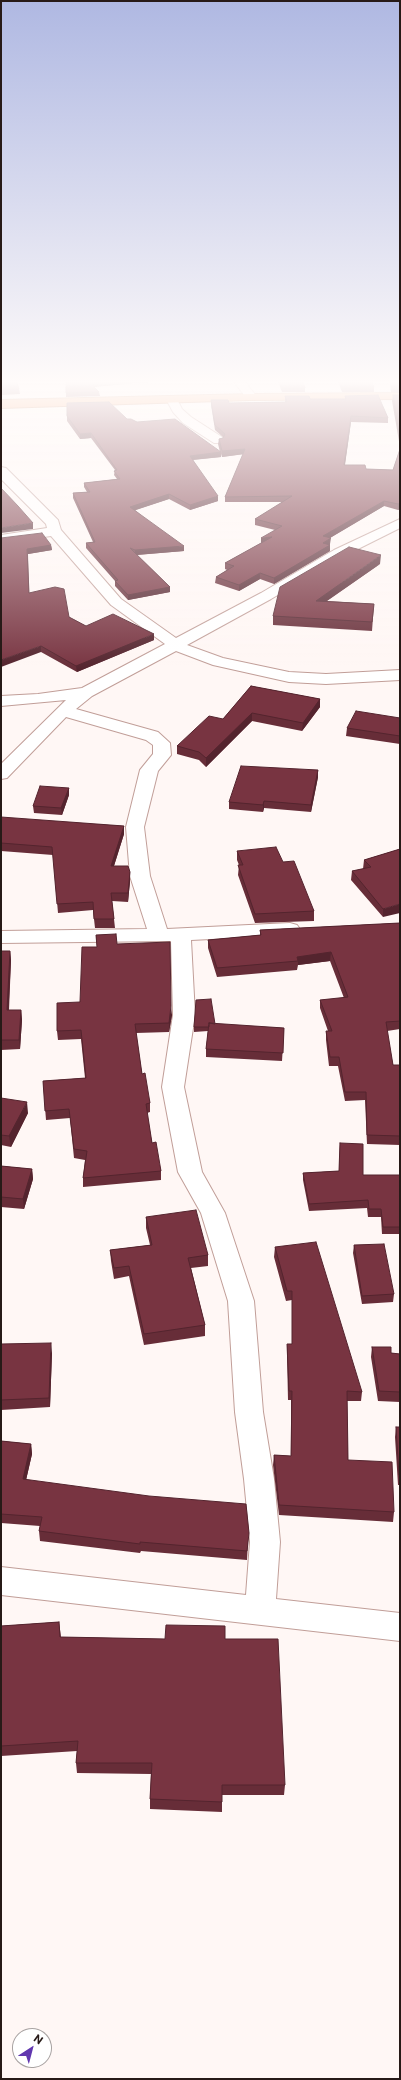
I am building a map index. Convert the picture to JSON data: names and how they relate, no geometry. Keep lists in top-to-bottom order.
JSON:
{
  "north": "top right"
}
